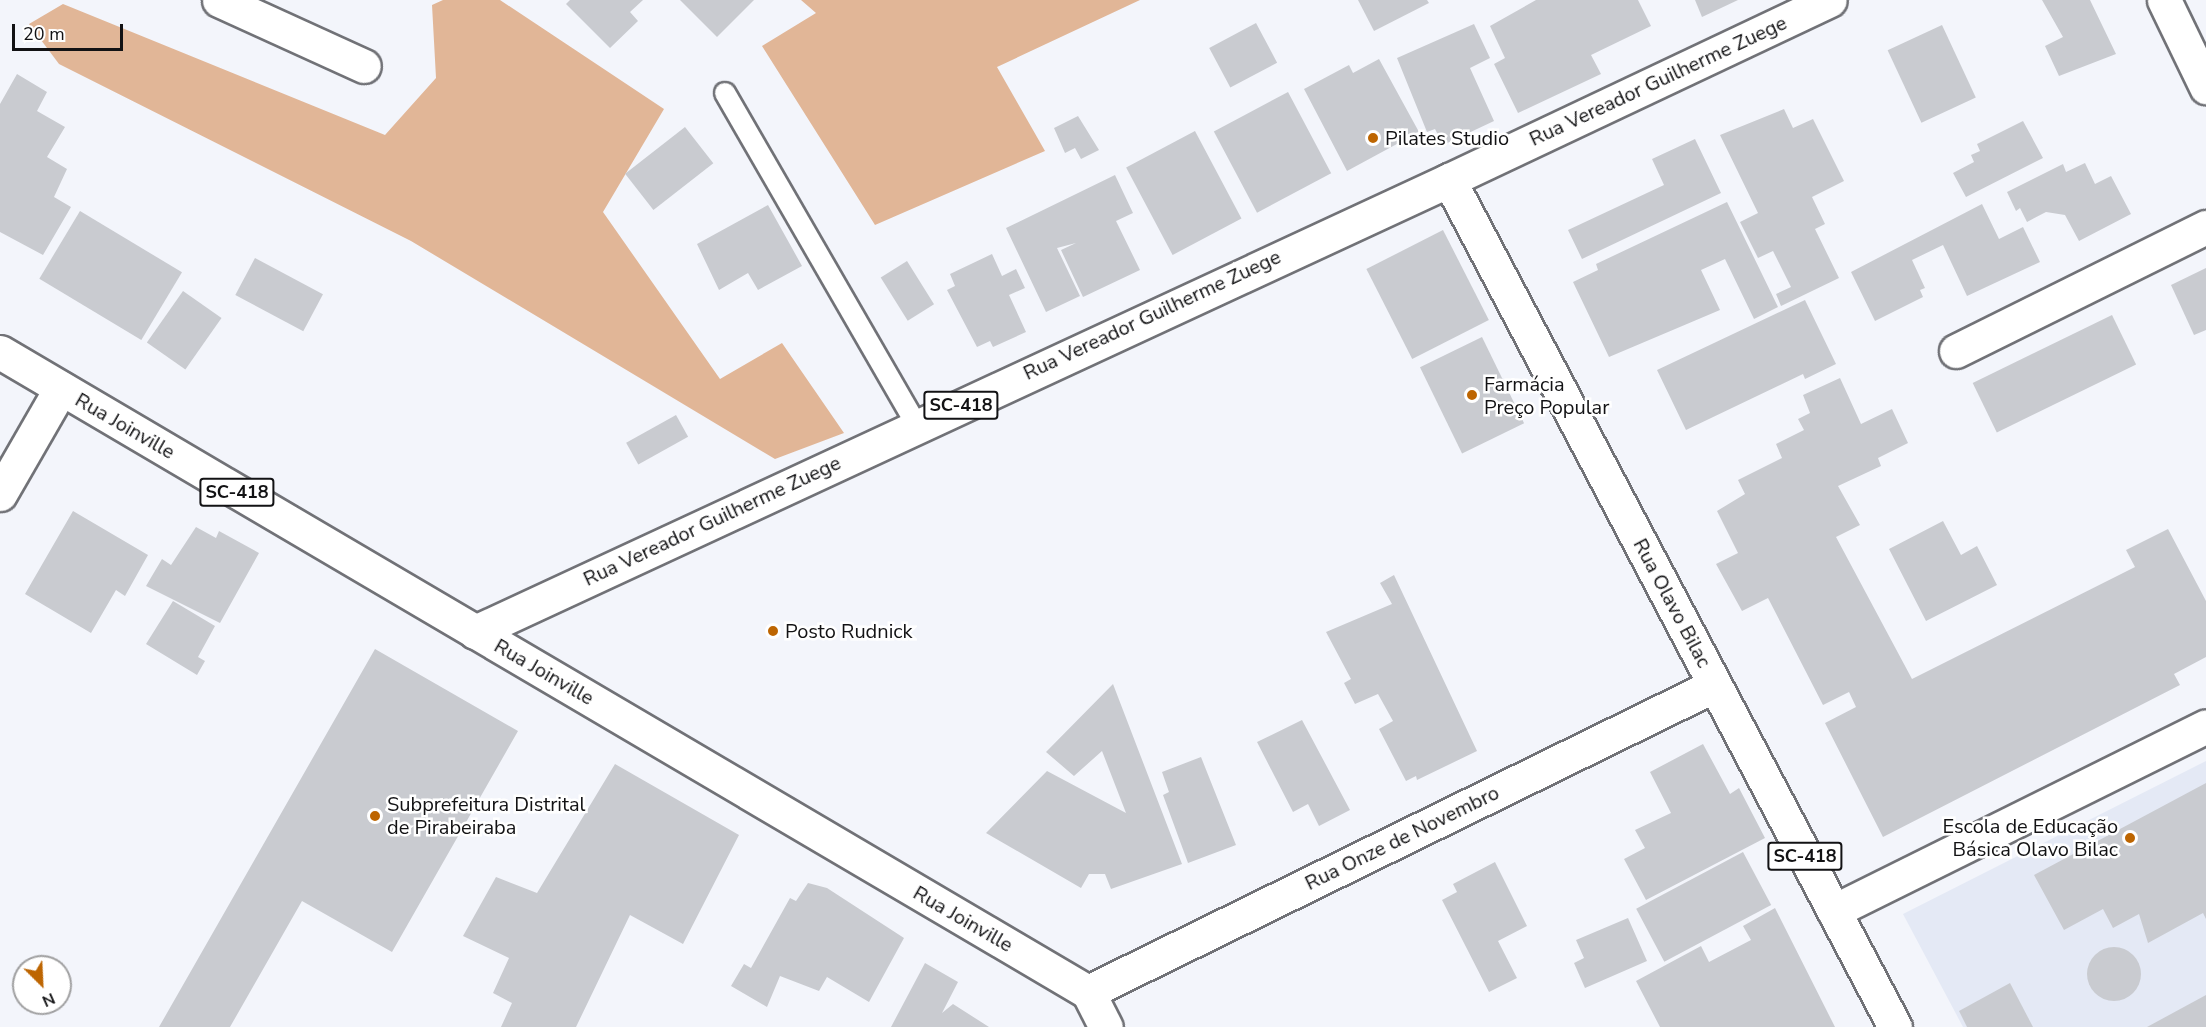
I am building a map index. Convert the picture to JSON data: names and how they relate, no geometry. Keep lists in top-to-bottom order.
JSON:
{
  "streets": {
    "main road": [
      "Rua Vereador Guilherme Zuege",
      "SC-418",
      "Rua Joinville",
      "Rua Olavo Bilac",
      "Rua Onze de Novembro"
    ]
  },
  "crossings": [
    ["Rua Vereador Guilherme Zuege", "Rua Joinville"],
    ["Rua Vereador Guilherme Zuege", "Rua Olavo Bilac"],
    ["Rua Joinville", "Rua Onze de Novembro"],
    ["Rua Olavo Bilac", "Rua Onze de Novembro"]
  ],
  "places": [
    "Pilates Studio",
    "Farmácia Preço Popular",
    "Posto Rudnick",
    "Subprefeitura Distrital de Pirabeiraba",
    "Escola de Educação Básica Olavo Bilac"
  ],
  "scale_bar": "20 m",
  "north": "bottom right"
}
